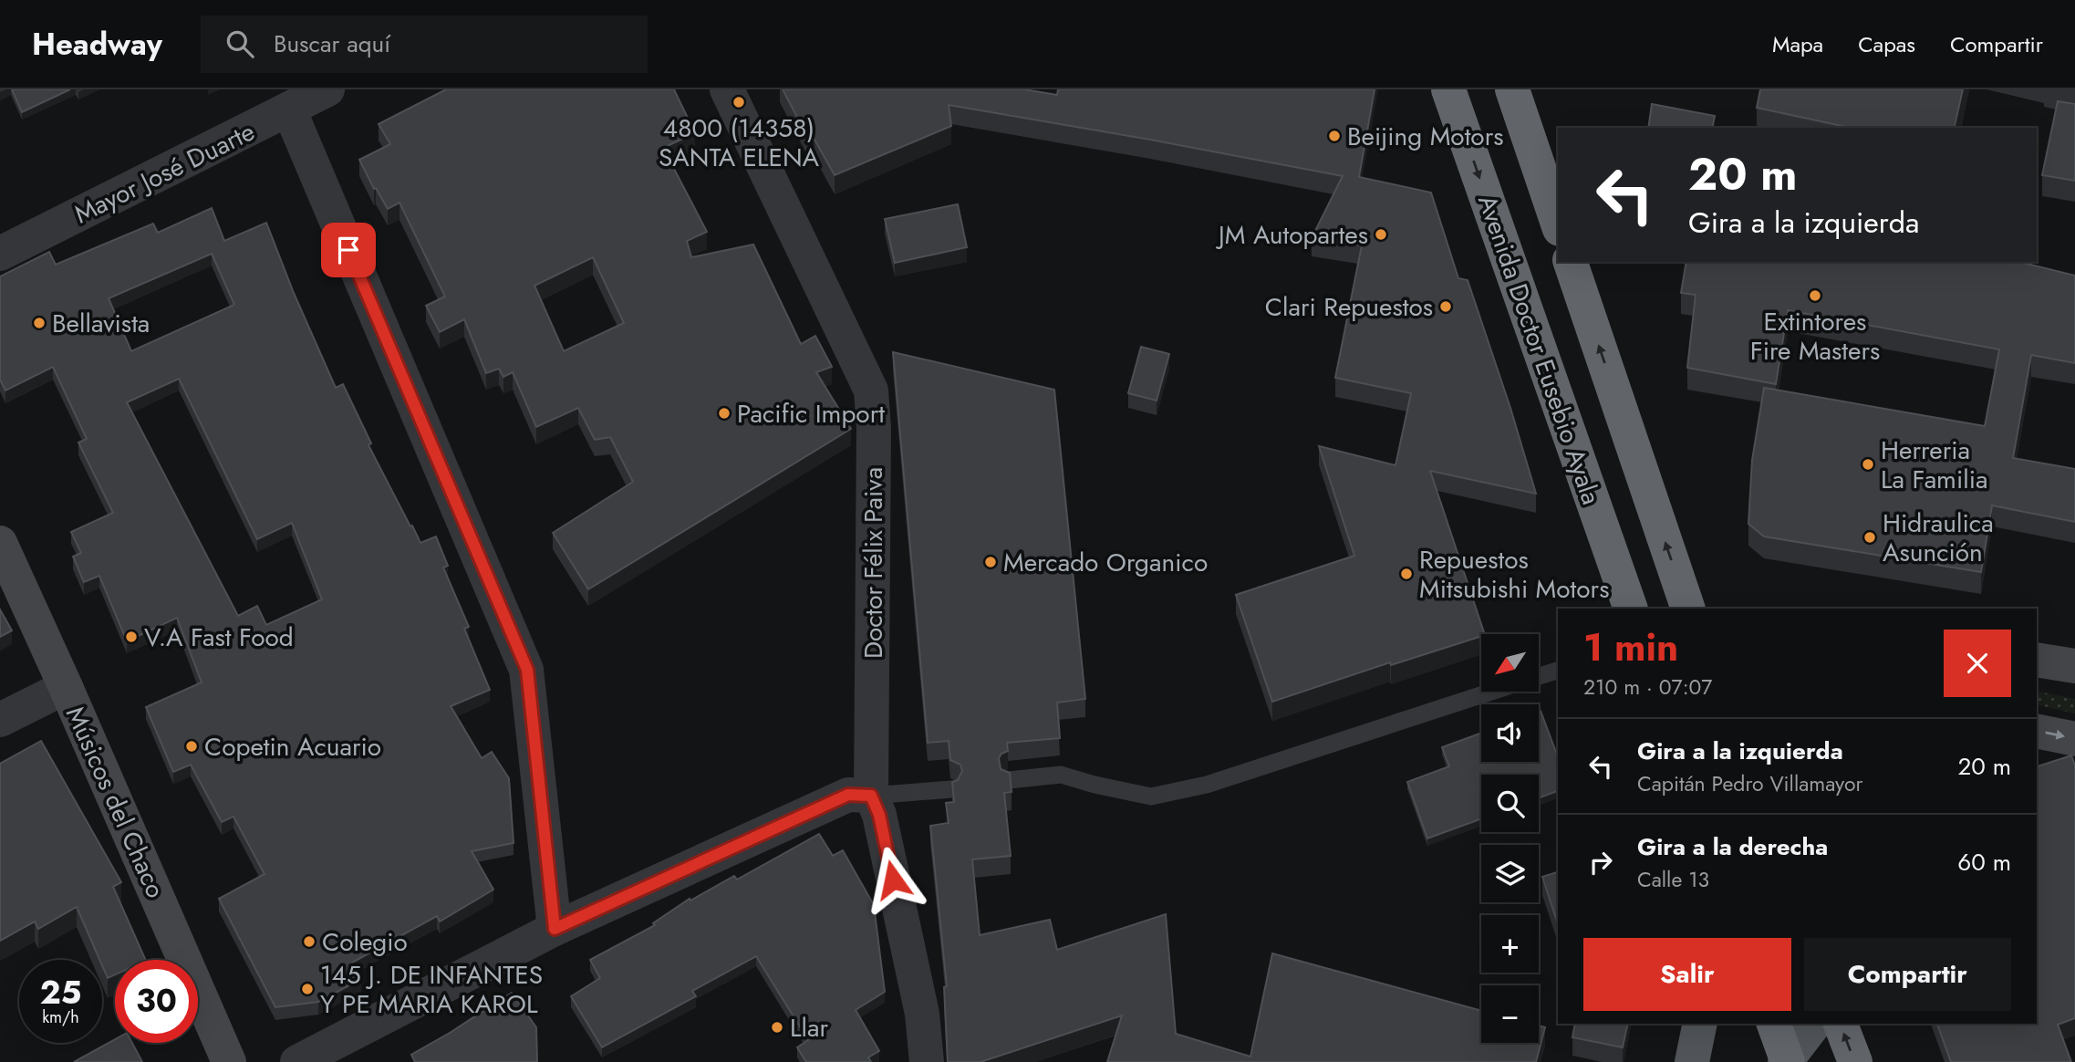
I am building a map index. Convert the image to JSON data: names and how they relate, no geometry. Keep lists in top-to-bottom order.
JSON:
{
  "streets": {
    "highway": ["Avenida Doctor Eusebio Ayala"],
    "street": ["Mayor José Duarte", "Doctor Félix Paiva", "Músicos del Chaco"]
  },
  "places": [
    "4800 (14358) SANTA ELENA",
    "Beijing Motors",
    "JM Autopartes",
    "Extintores Fire Masters",
    "Clari Repuestos",
    "Bellavista",
    "Pacific Import",
    "Herreria La Familia",
    "Hidraulica Asunción",
    "Mercado Organico",
    "Repuestos Mitsubishi Motors",
    "V.A Fast Food",
    "Copetin Acuario",
    "Colegio",
    "145 J. DE INFANTES Y PE MARIA KAROL",
    "Llar"
  ],
  "north": "bottom left",
  "page": {
    "header": "Headway",
    "search": "Buscar aquí",
    "nav": ["Mapa", "Capas", "Compartir"],
    "turn": ["20 m", "Gira a la izquierda"],
    "heading": ["1 min", "210 m · 07:07"],
    "map_buttons": ["+", "−"],
    "list": [
      {
        "name": "Gira a la izquierda",
        "note": "Capitán Pedro Villamayor",
        "value": "20 m"
      },
      {
        "name": "Gira a la derecha",
        "note": "Calle 13",
        "value": "60 m"
      }
    ],
    "buttons": ["Salir", "Compartir"],
    "speed": "25 km/h",
    "limit": "30"
  }
}
